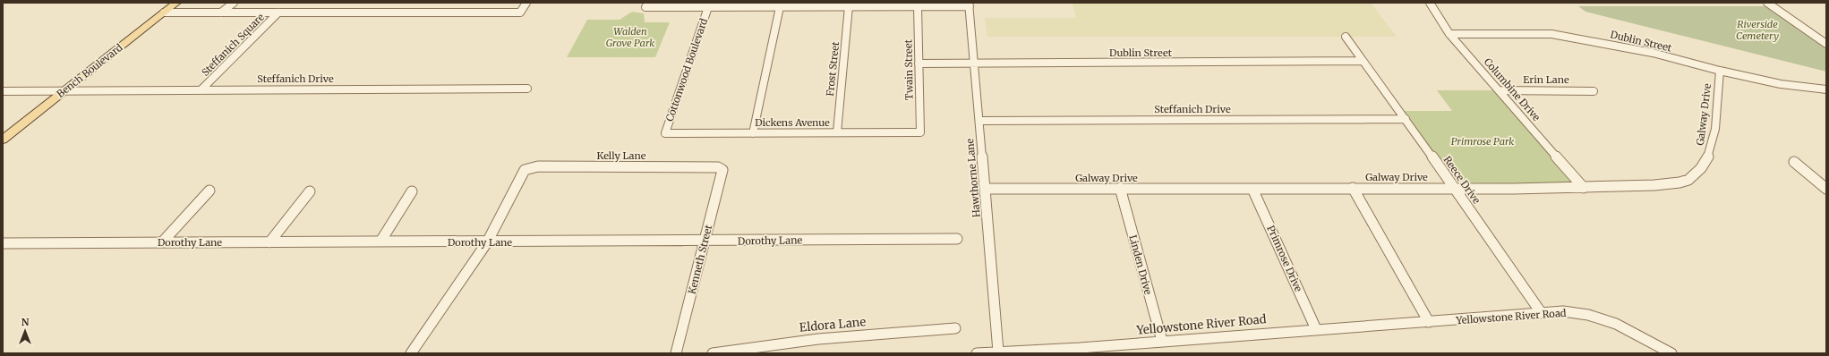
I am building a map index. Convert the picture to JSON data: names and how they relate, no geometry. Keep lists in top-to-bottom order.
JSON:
{
  "streets": {
    "main road": ["Bench Boulevard"],
    "street": [
      "Dublin Street",
      "Steffanich Square",
      "Frost Street",
      "Cottonwood Boulevard",
      "Twain Street",
      "Steffanich Drive",
      "Erin Lane",
      "Columbine Drive",
      "Galway Drive",
      "Dickens Avenue",
      "Kelly Lane",
      "Hawthorne Lane",
      "Reece Drive",
      "Dorothy Lane",
      "Primrose Drive",
      "Kenneth Street",
      "Linden Drive",
      "Yellowstone River Road",
      "Eldora Lane"
    ]
  },
  "crossings": [
    ["Dublin Street", "Twain Street"],
    ["Dublin Street", "Columbine Drive"],
    ["Dublin Street", "Galway Drive"],
    ["Dublin Street", "Hawthorne Lane"],
    ["Dublin Street", "Reece Drive"],
    ["Steffanich Square", "Steffanich Drive"],
    ["Frost Street", "Dickens Avenue"],
    ["Cottonwood Boulevard", "Dickens Avenue"],
    ["Twain Street", "Dickens Avenue"],
    ["Bench Boulevard", "Steffanich Drive"],
    ["Steffanich Drive", "Hawthorne Lane"],
    ["Steffanich Drive", "Reece Drive"],
    ["Erin Lane", "Columbine Drive"],
    ["Columbine Drive", "Galway Drive"],
    ["Galway Drive", "Hawthorne Lane"],
    ["Galway Drive", "Reece Drive"],
    ["Galway Drive", "Primrose Drive"],
    ["Galway Drive", "Linden Drive"],
    ["Kelly Lane", "Dorothy Lane"],
    ["Kelly Lane", "Kenneth Street"],
    ["Hawthorne Lane", "Yellowstone River Road"],
    ["Reece Drive", "Yellowstone River Road"],
    ["Dorothy Lane", "Kenneth Street"],
    ["Primrose Drive", "Yellowstone River Road"],
    ["Linden Drive", "Yellowstone River Road"]
  ],
  "parks": ["Riverside Cemetery", "Walden Grove Park", "Primrose Park"],
  "north": "top"
}
